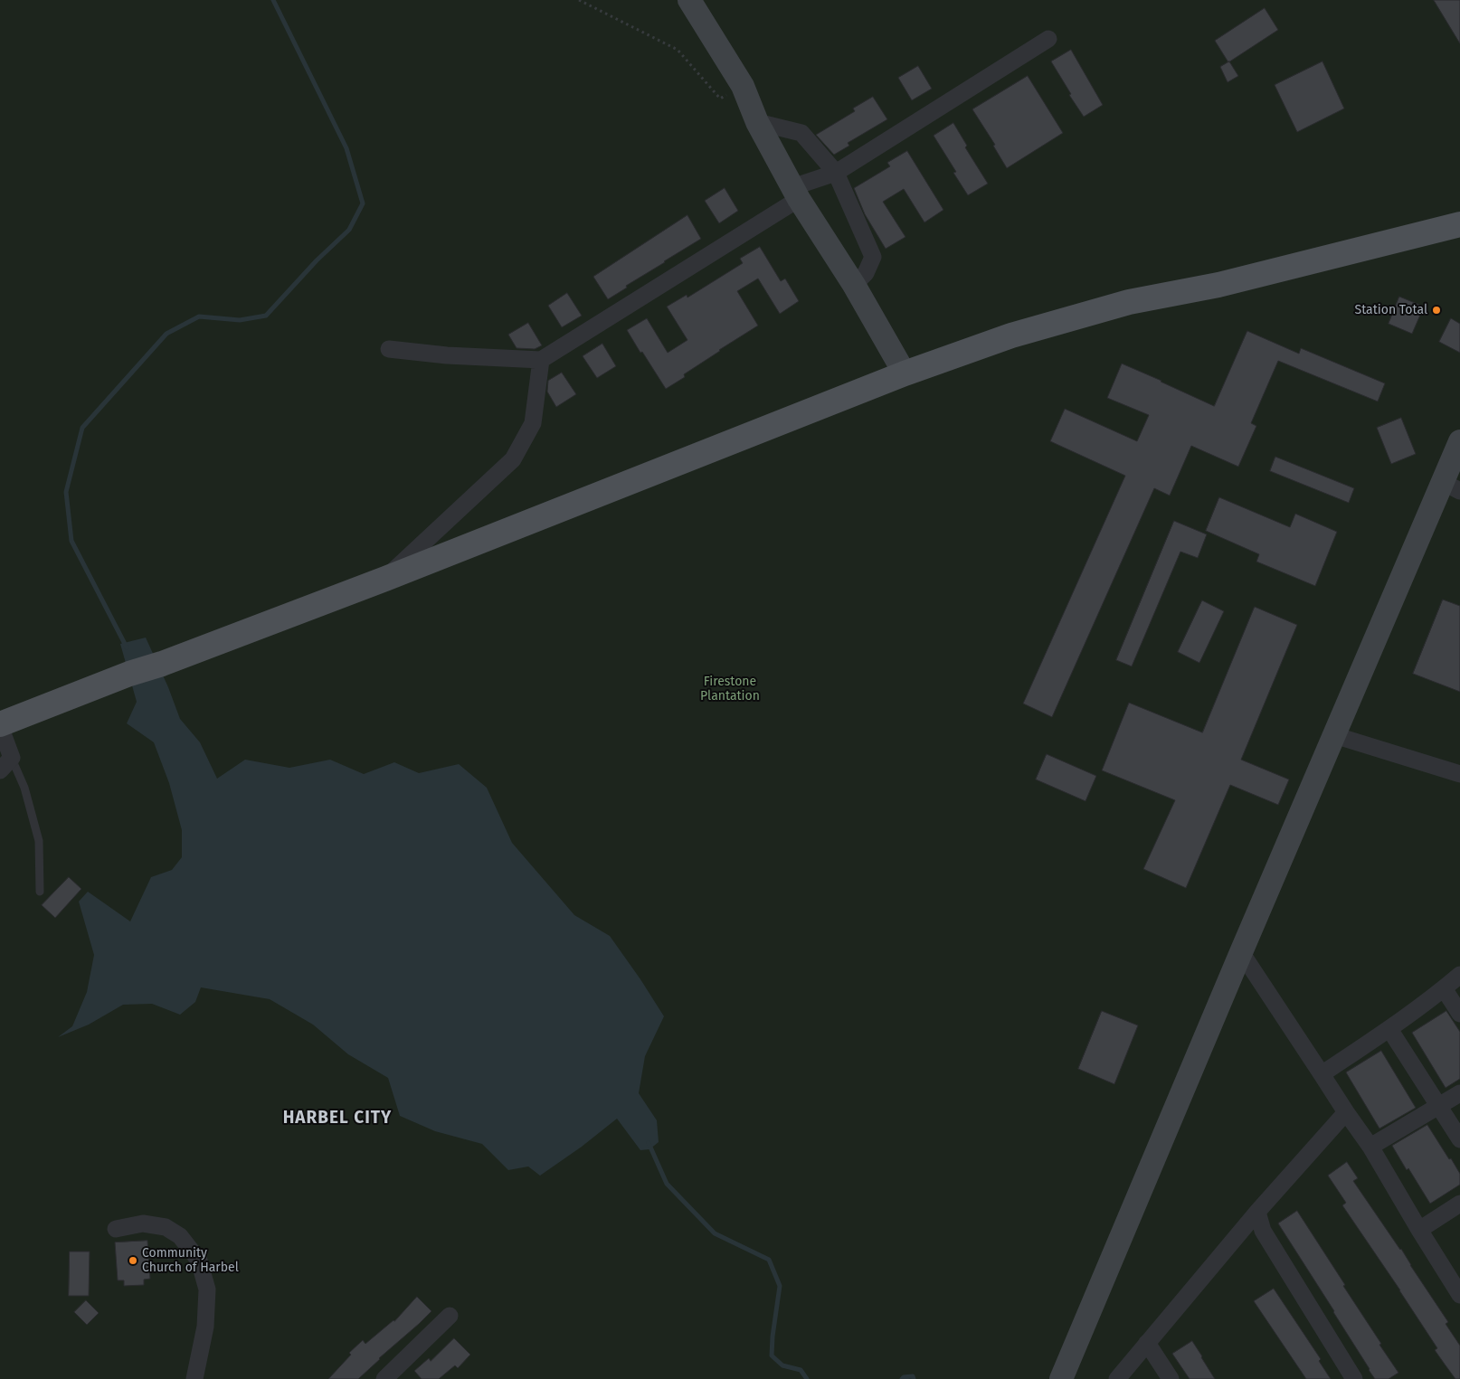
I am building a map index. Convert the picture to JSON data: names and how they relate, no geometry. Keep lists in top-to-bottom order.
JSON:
{
  "districts": ["HARBEL CITY"],
  "parks": ["Firestone Plantation"],
  "places": ["Station Total", "Community Church of Harbel"]
}
